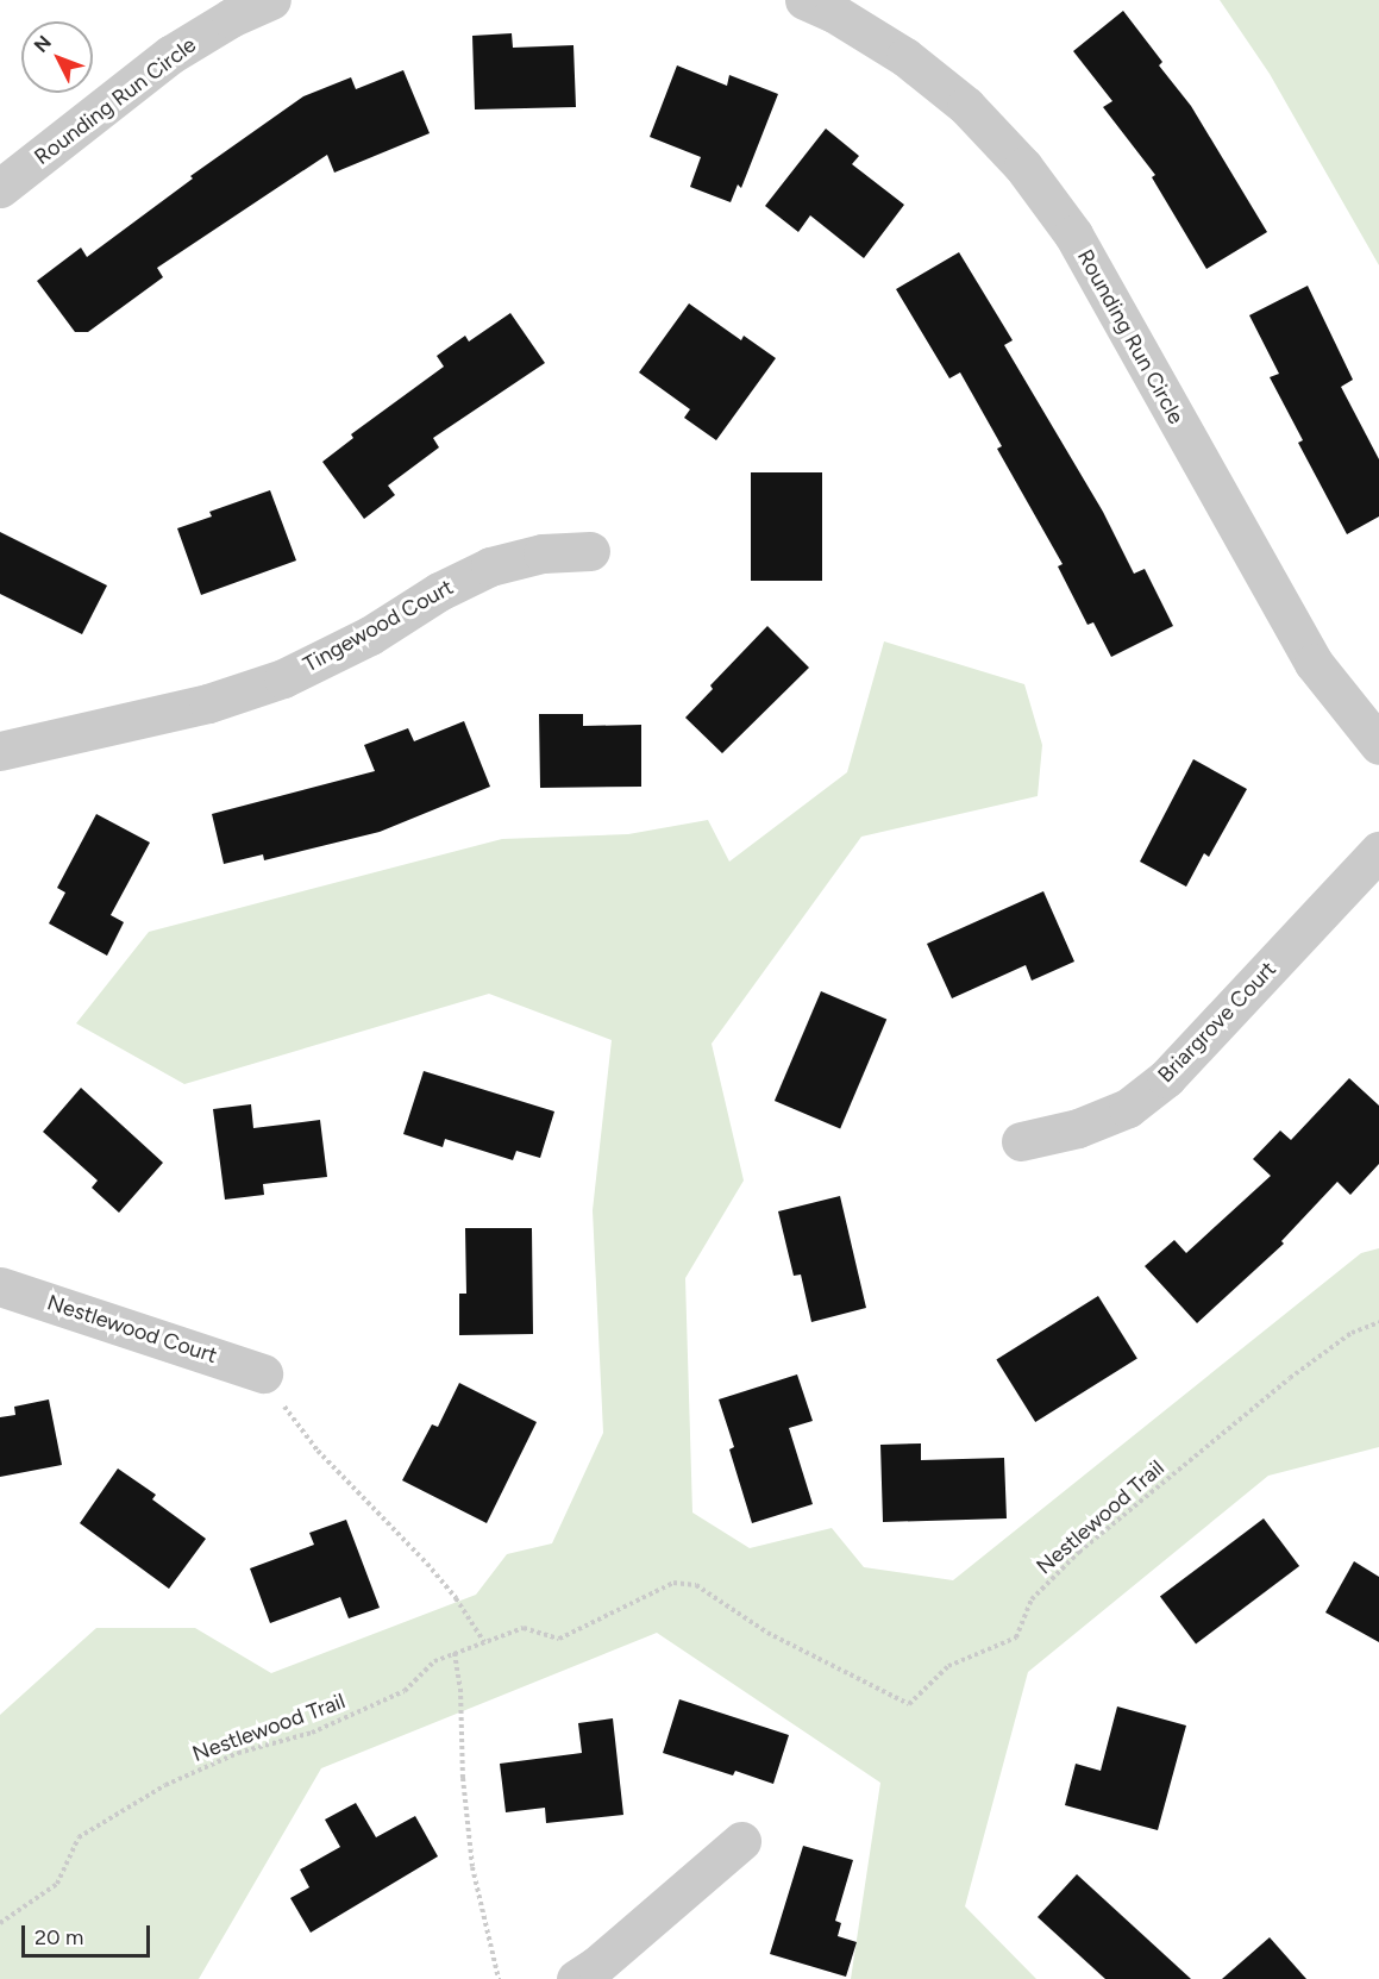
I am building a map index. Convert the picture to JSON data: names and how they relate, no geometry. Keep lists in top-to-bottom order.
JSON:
{
  "streets": {
    "street": [
      "Rounding Run Circle",
      "Tingewood Court",
      "Briargrove Court",
      "Nestlewood Court"
    ],
    "path": ["Nestlewood Trail"]
  },
  "scale_bar": "20 m",
  "north": "top left"
}
